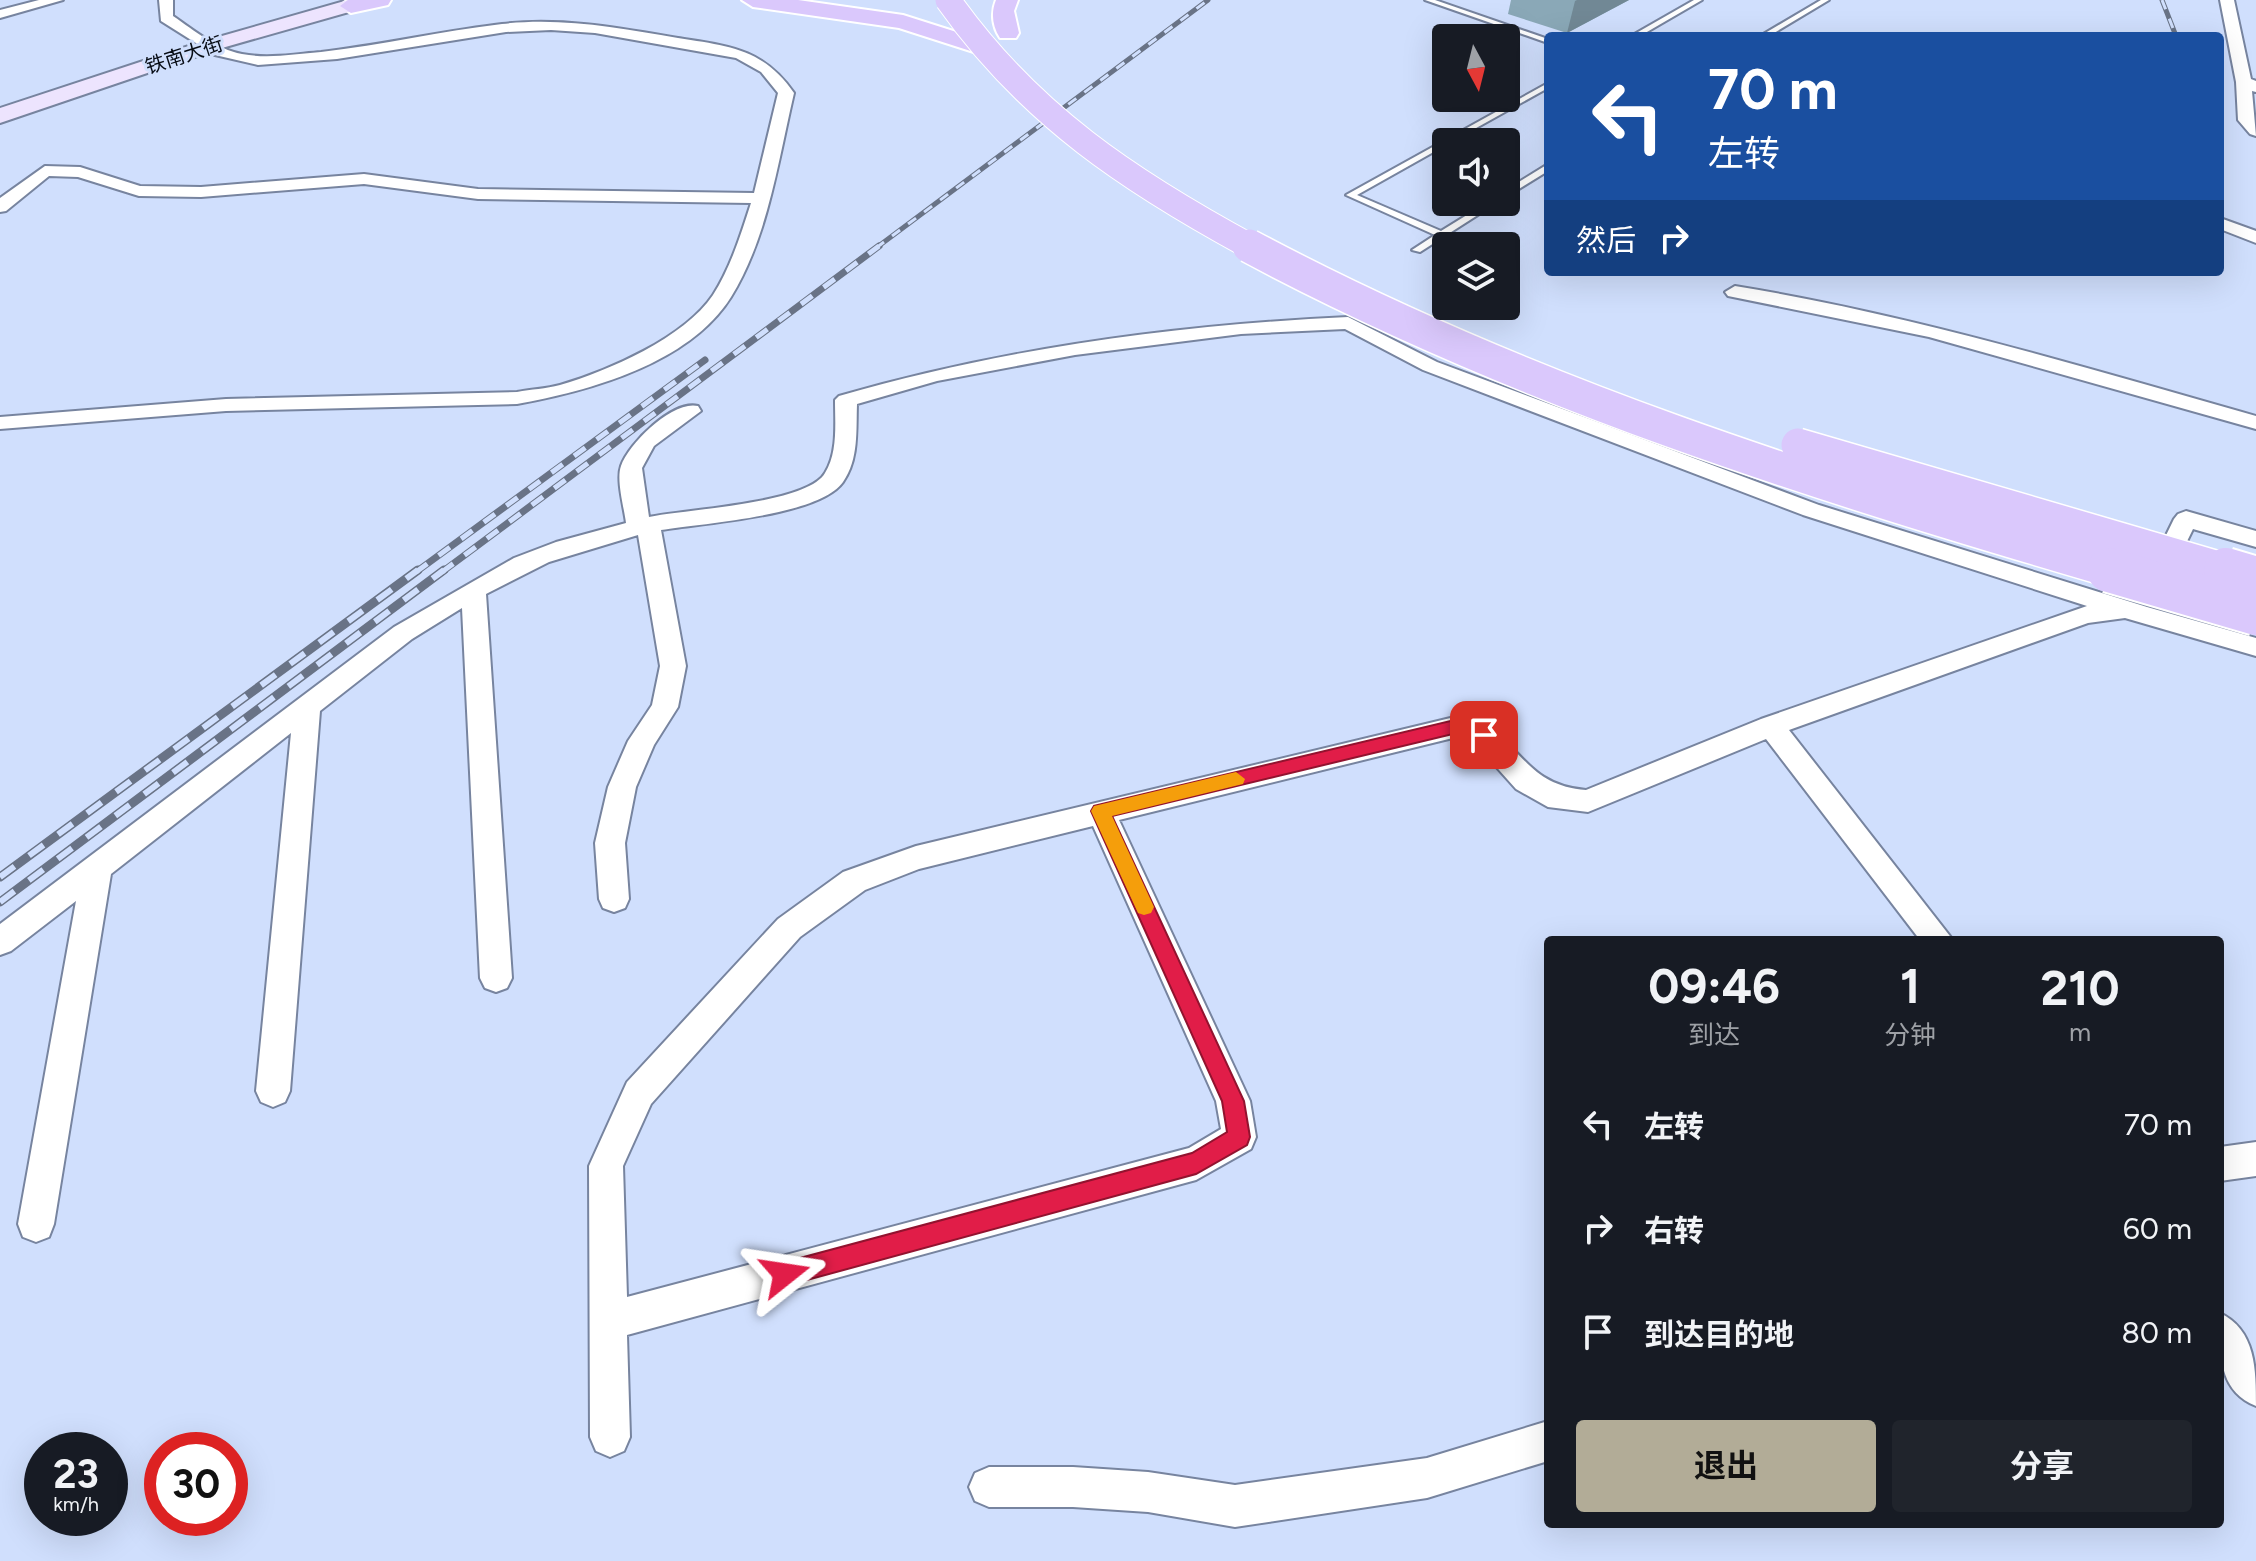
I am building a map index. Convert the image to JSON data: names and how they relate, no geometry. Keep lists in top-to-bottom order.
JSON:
{
  "streets": {
    "main road": ["铁南大街"]
  },
  "north": "bottom",
  "page": {
    "turn": ["70 m", "左转"],
    "then": "然后",
    "eta": [
      "09:46",
      "到达",
      "1",
      "分钟",
      "210",
      "m"
    ],
    "list": [
      {
        "name": "左转",
        "value": "70 m"
      },
      {
        "name": "右转",
        "value": "60 m"
      },
      {
        "name": "到达目的地",
        "value": "80 m"
      }
    ],
    "buttons": ["退出", "分享"],
    "speed": "23 km/h",
    "limit": "30"
  }
}
